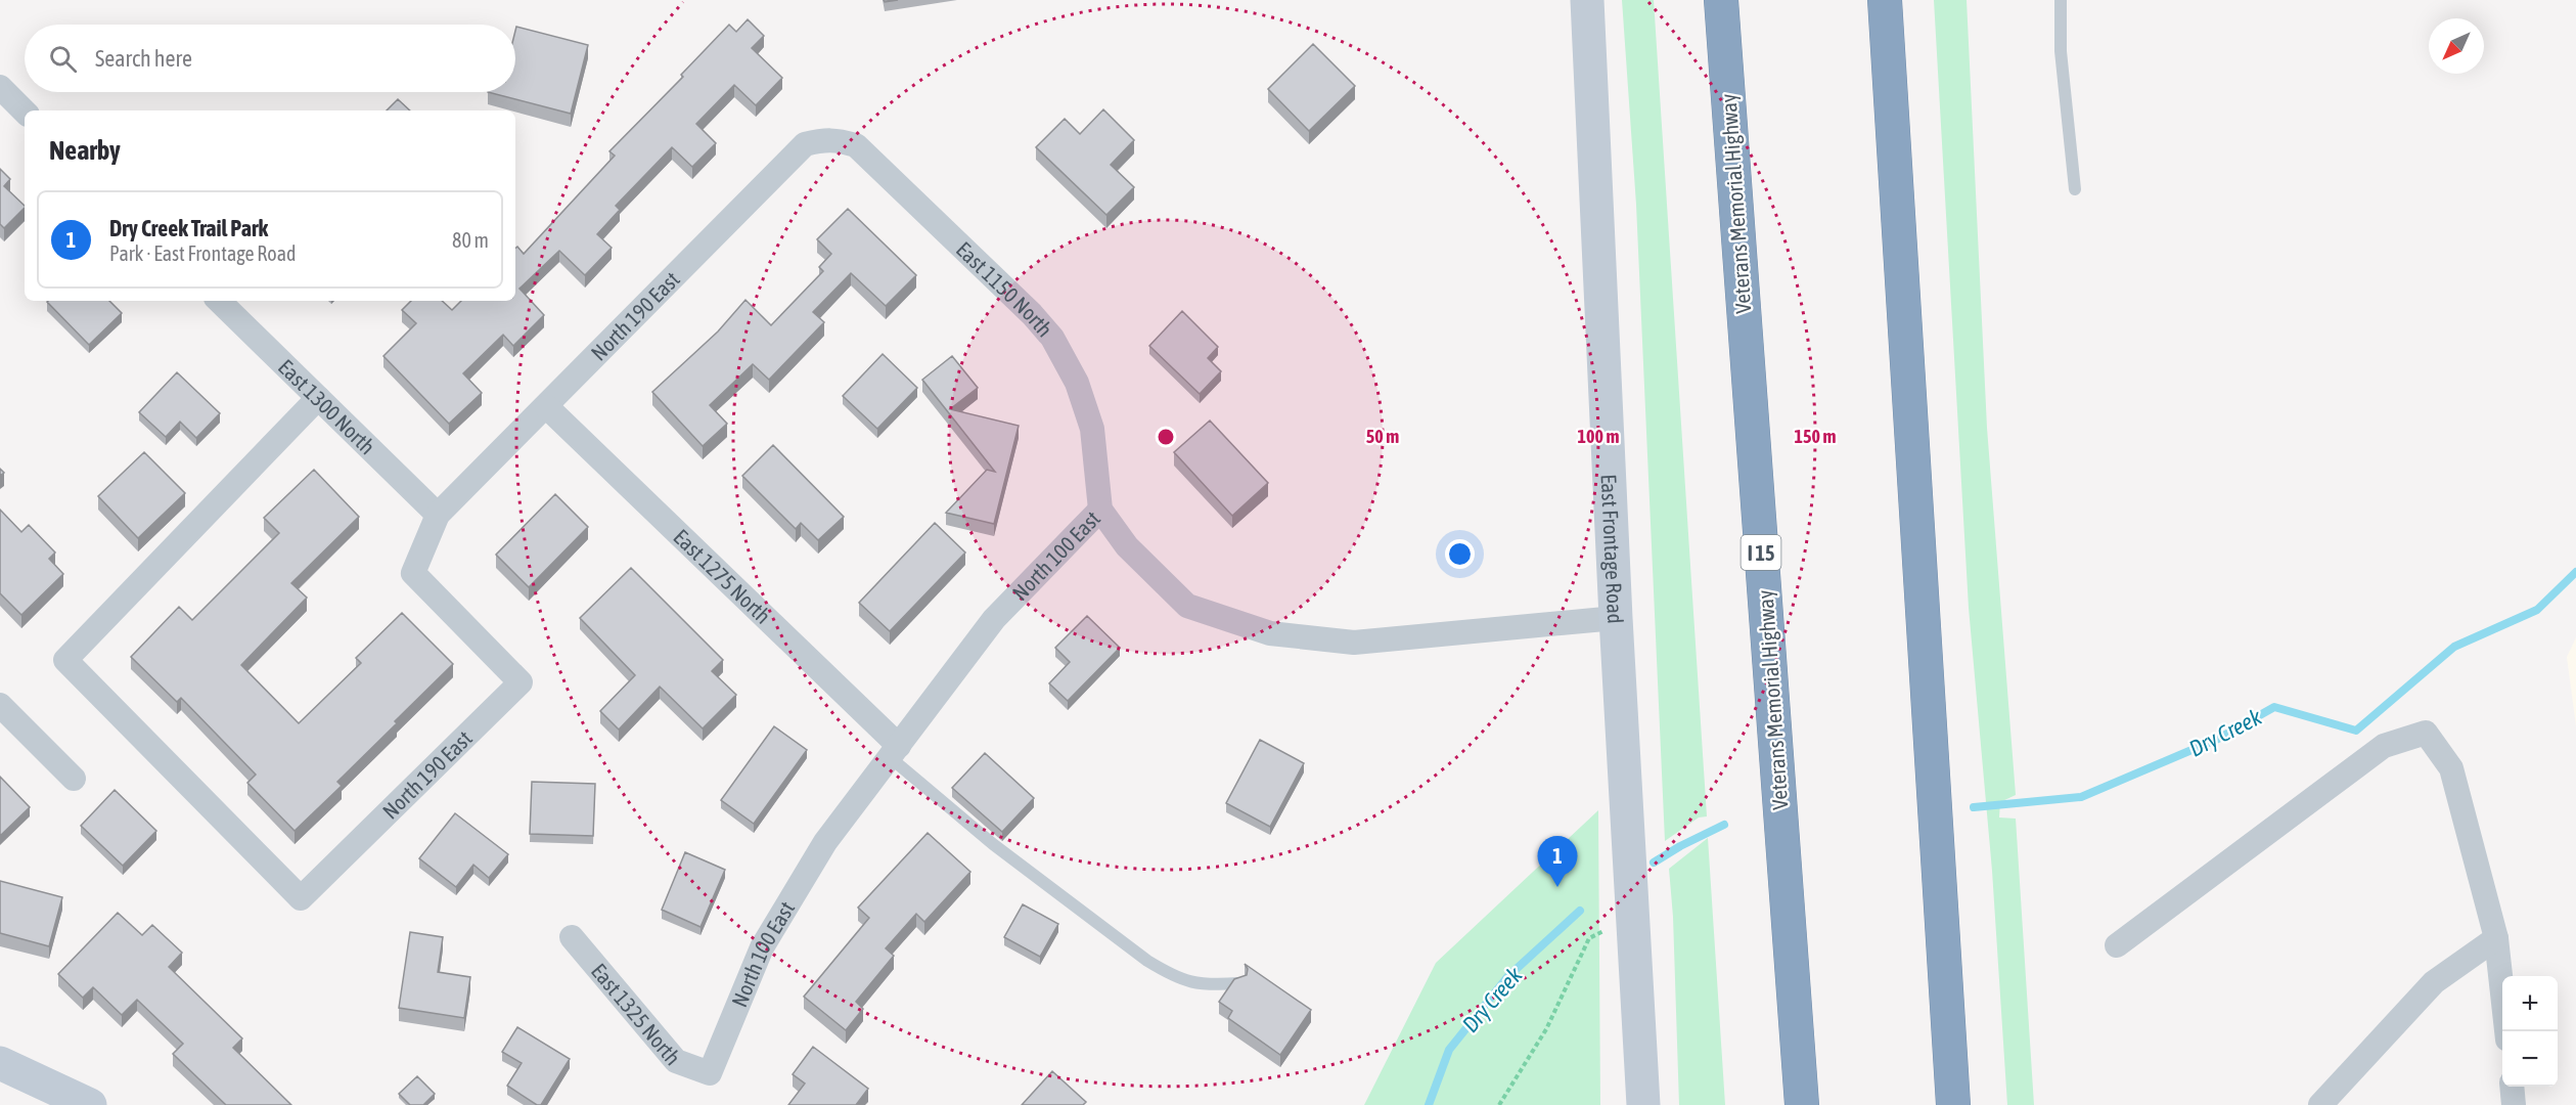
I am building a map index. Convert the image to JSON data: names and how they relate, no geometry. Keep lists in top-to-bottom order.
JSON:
{
  "streets": {
    "highway": ["Veterans Memorial Highway", "I 15"],
    "street": [
      "East 1150 North",
      "North 190 East",
      "East 1300 North",
      "East Frontage Road",
      "North 100 East",
      "East 1275 North",
      "East 1325 North"
    ]
  },
  "crossings": [
    ["East 1150 North", "North 190 East"],
    ["East 1150 North", "North 100 East"],
    ["North 190 East", "East 1300 North"],
    ["North 190 East", "East 1275 North"],
    ["East Frontage Road", "North 100 East"],
    ["North 100 East", "East 1275 North"],
    ["North 100 East", "East 1325 North"]
  ],
  "water": ["Dry Creek"],
  "north": "bottom left",
  "page": {
    "search": "Search here",
    "heading": "Nearby",
    "list": [
      {
        "mark": "1",
        "name": "Dry Creek Trail Park",
        "note": "Park · East Frontage Road",
        "value": "80 m"
      }
    ],
    "pins": "1",
    "map_buttons": ["+", "−"]
  },
  "rings": ["50 m", "100 m", "150 m"]
}
